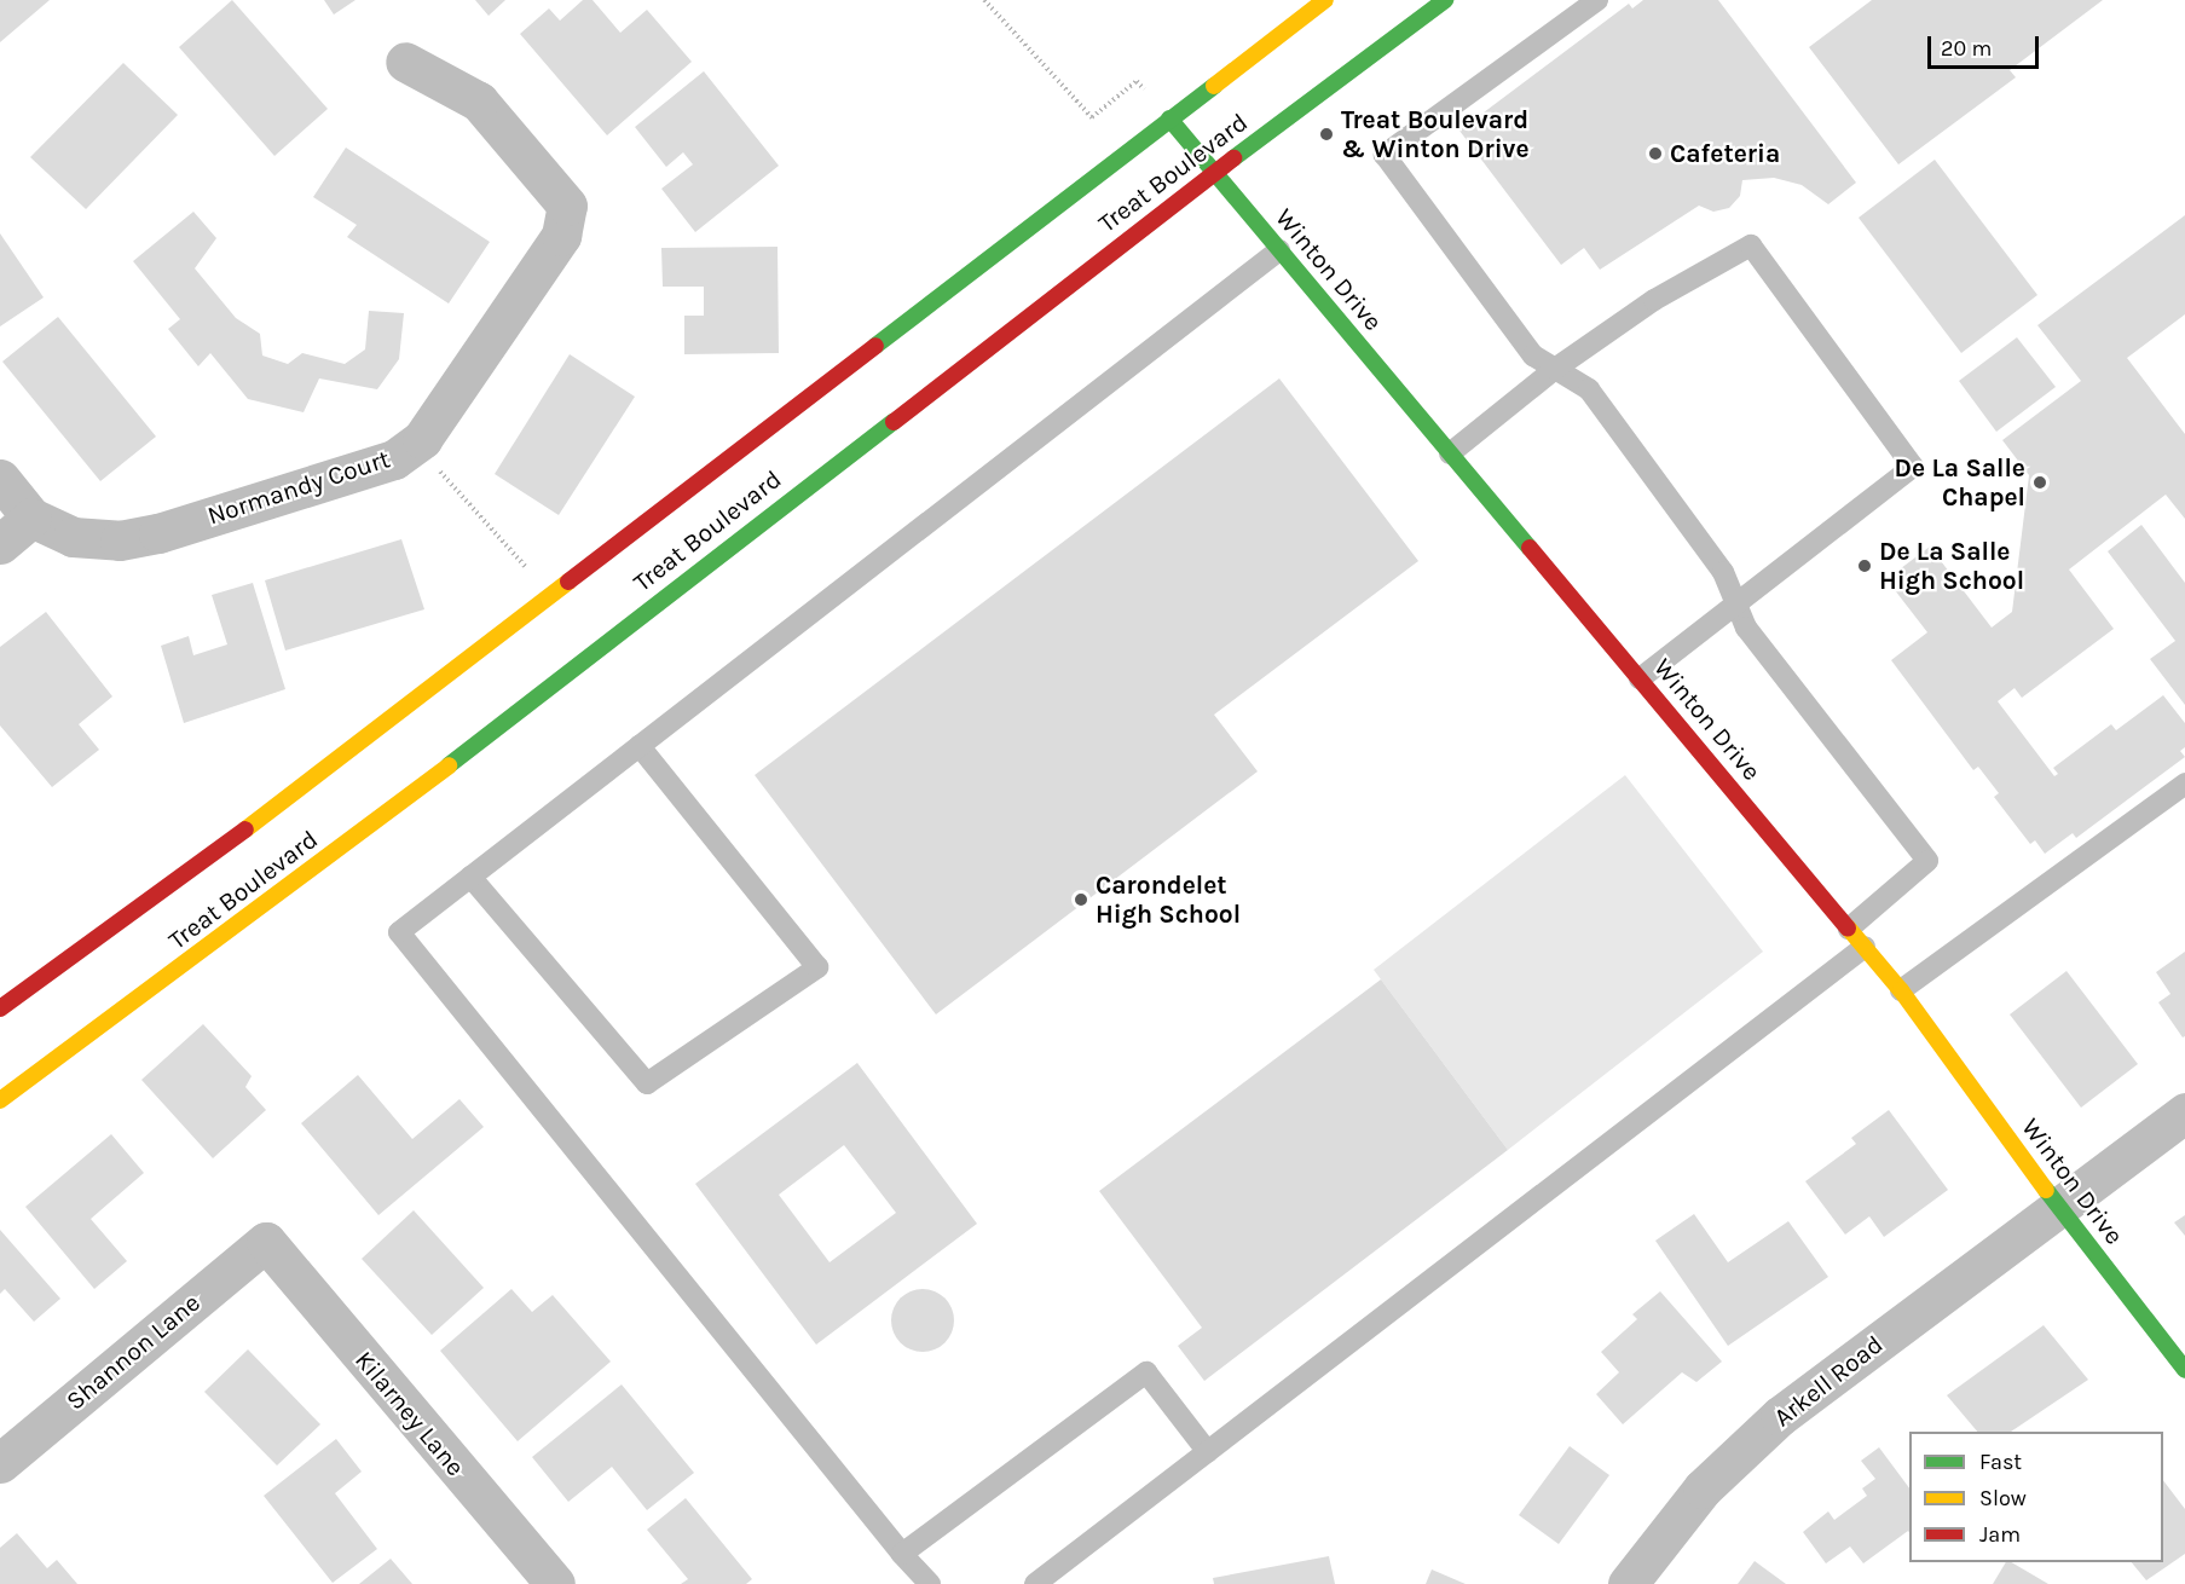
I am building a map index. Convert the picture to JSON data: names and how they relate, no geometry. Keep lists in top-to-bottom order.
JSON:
{
  "streets": {
    "main road": ["Treat Boulevard", "Winton Drive"],
    "street": [
      "Normandy Court",
      "Shannon Lane",
      "Arkell Road",
      "Kilarney Lane"
    ]
  },
  "crossings": [
    ["Treat Boulevard", "Winton Drive"],
    ["Winton Drive", "Arkell Road"],
    ["Shannon Lane", "Kilarney Lane"]
  ],
  "places": [
    "Treat Boulevard & Winton Drive",
    "Cafeteria",
    "De La Salle Chapel",
    "De La Salle High School",
    "Carondelet High School"
  ],
  "legend": ["Fast", "Slow", "Jam"],
  "scale_bar": "20 m"
}
